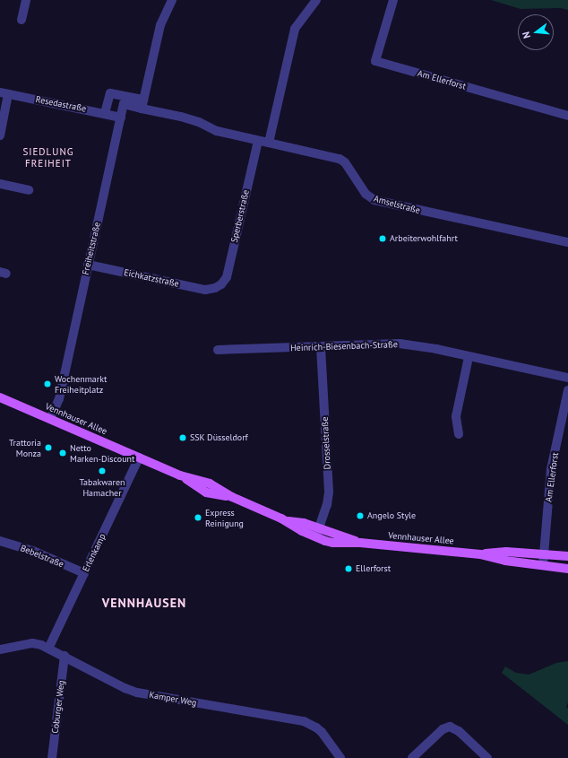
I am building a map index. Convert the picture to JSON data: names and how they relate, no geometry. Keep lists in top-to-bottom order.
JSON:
{
  "streets": {
    "main road": ["Vennhauser Allee"],
    "street": [
      "Am Ellerforst",
      "Resedastraße",
      "Amselstraße",
      "Sperberstraße",
      "Freiheitstraße",
      "Eichkatzstraße",
      "Heinrich-Biesenbach-Straße",
      "Drosselstraße",
      "Erlenkamp",
      "Bebelstraße",
      "Kamper Weg",
      "Coburger Weg"
    ]
  },
  "crossings": [
    ["Am Ellerforst", "Vennhauser Allee"],
    ["Resedastraße", "Freiheitstraße"],
    ["Amselstraße", "Sperberstraße"],
    ["Amselstraße", "Freiheitstraße"],
    ["Sperberstraße", "Eichkatzstraße"],
    ["Freiheitstraße", "Eichkatzstraße"],
    ["Freiheitstraße", "Vennhauser Allee"],
    ["Heinrich-Biesenbach-Straße", "Drosselstraße"],
    ["Vennhauser Allee", "Drosselstraße"],
    ["Vennhauser Allee", "Erlenkamp"],
    ["Erlenkamp", "Bebelstraße"],
    ["Erlenkamp", "Kamper Weg"],
    ["Kamper Weg", "Coburger Weg"]
  ],
  "districts": ["SIEDLUNG FREIHEIT", "VENNHAUSEN"],
  "places": [
    "Arbeiterwohlfahrt",
    "Wochenmarkt Freiheitplatz",
    "SSK Düsseldorf",
    "Trattoria Monza",
    "Netto Marken-Discount",
    "Tabakwaren Hamacher",
    "Angelo Style",
    "Express Reinigung",
    "Ellerforst"
  ],
  "north": "left"
}
